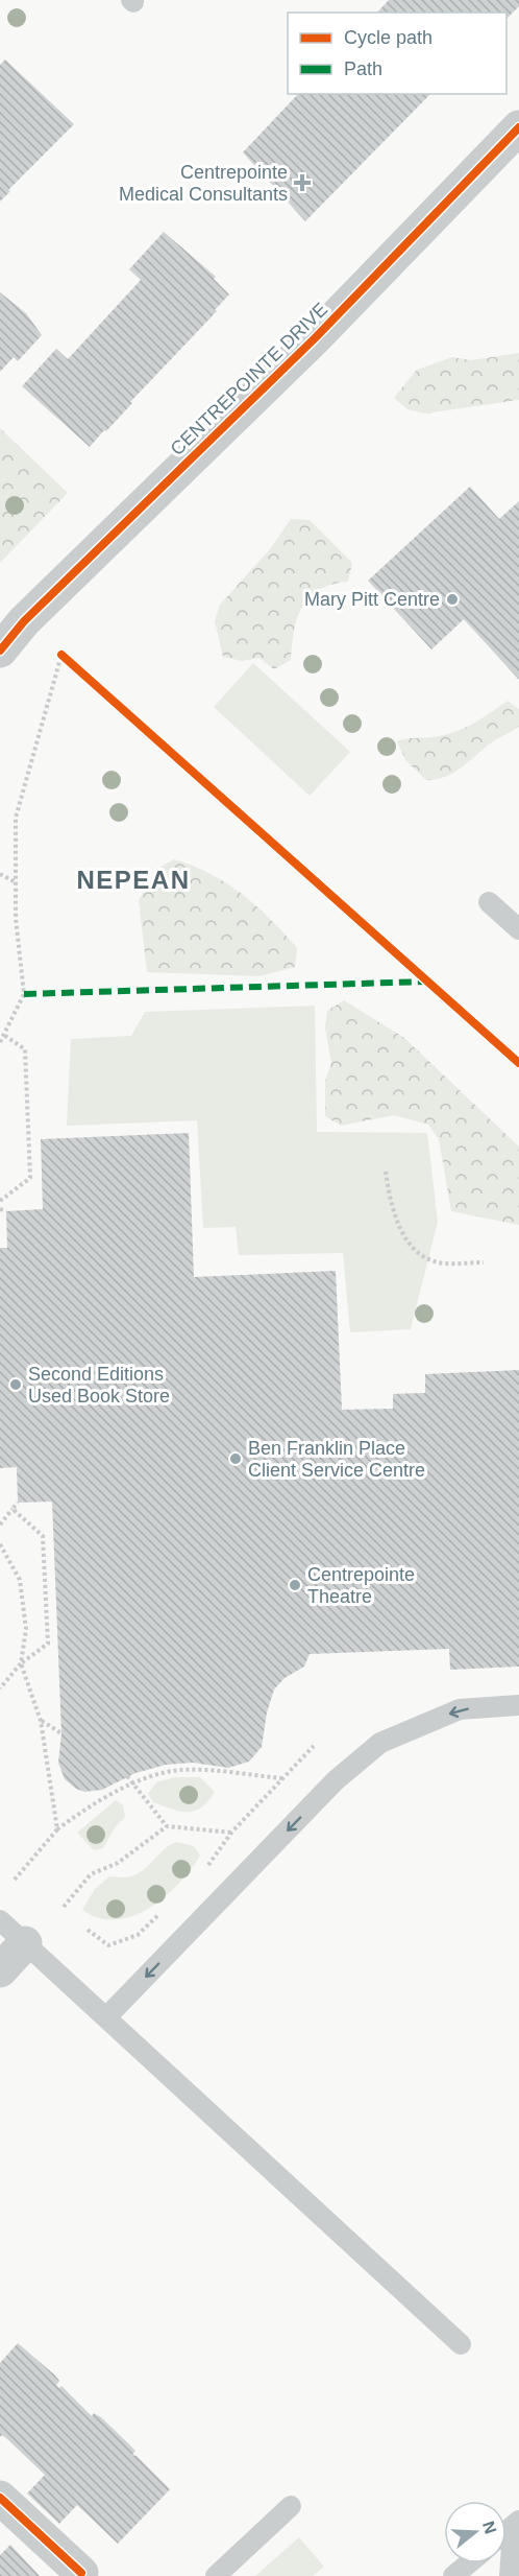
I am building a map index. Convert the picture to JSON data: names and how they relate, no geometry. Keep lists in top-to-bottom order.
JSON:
{
  "streets": {
    "street": ["CENTREPOINTE DRIVE"]
  },
  "districts": ["NEPEAN"],
  "places": {
    "health": ["Centrepointe Medical Consultants"],
    "other": [
      "Mary Pitt Centre",
      "Second Editions Used Book Store",
      "Ben Franklin Place Client Service Centre",
      "Centrepointe Theatre"
    ]
  },
  "legend": ["Cycle path", "Path"],
  "north": "right"
}
